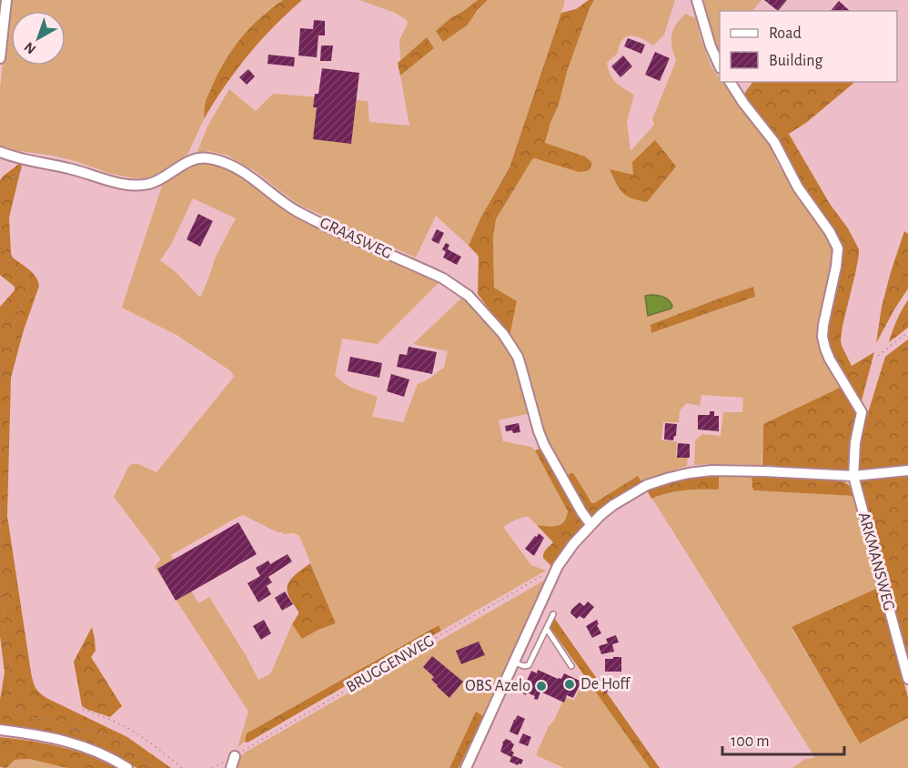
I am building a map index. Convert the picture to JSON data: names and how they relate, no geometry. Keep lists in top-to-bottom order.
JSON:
{
  "streets": {
    "street": ["GRAASWEG", "ARKMANSWEG"],
    "path": ["BRUGGENWEG"]
  },
  "places": ["De Hoff", "OBS Azelo"],
  "legend": ["Road", "Building"],
  "scale_bar": "100 m",
  "north": "bottom left"
}
